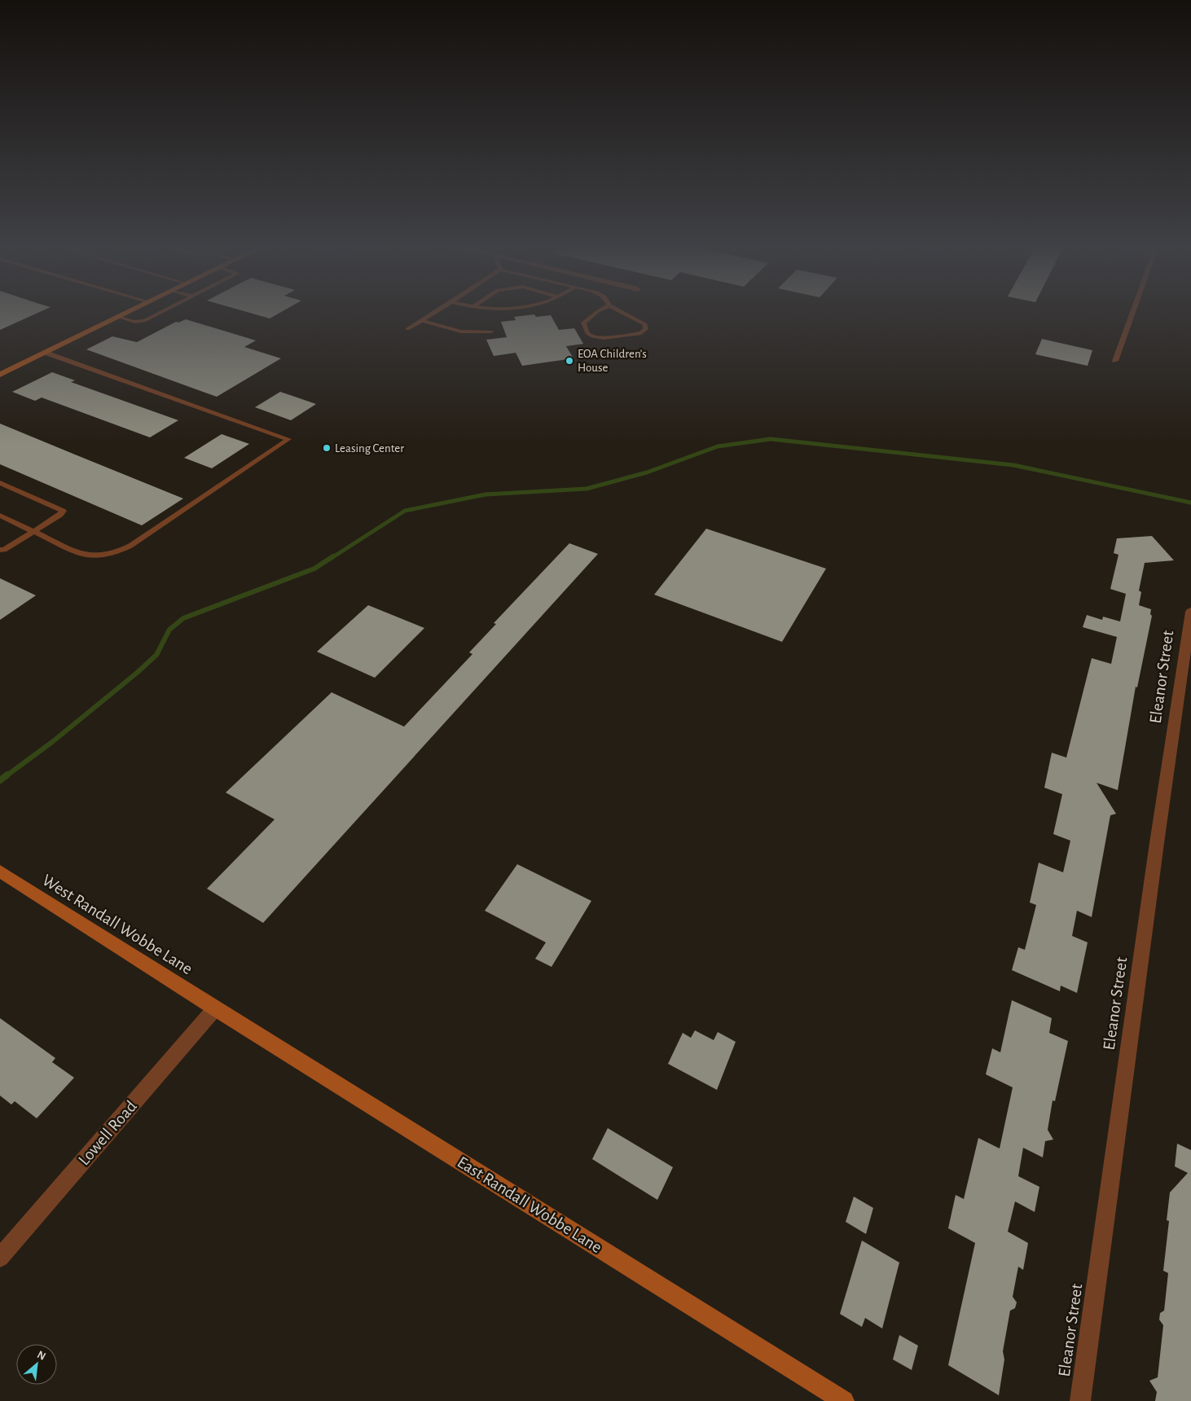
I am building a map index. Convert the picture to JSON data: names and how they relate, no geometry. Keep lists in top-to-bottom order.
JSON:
{
  "streets": {
    "street": [
      "Eleanor Street",
      "West Randall Wobbe Lane",
      "Lowell Road",
      "East Randall Wobbe Lane"
    ]
  },
  "crossings": [
    ["West Randall Wobbe Lane", "Lowell Road"],
    ["West Randall Wobbe Lane", "East Randall Wobbe Lane"],
    ["Lowell Road", "East Randall Wobbe Lane"]
  ],
  "places": ["EOA Children’s House", "Leasing Center"],
  "north": "top right"
}
